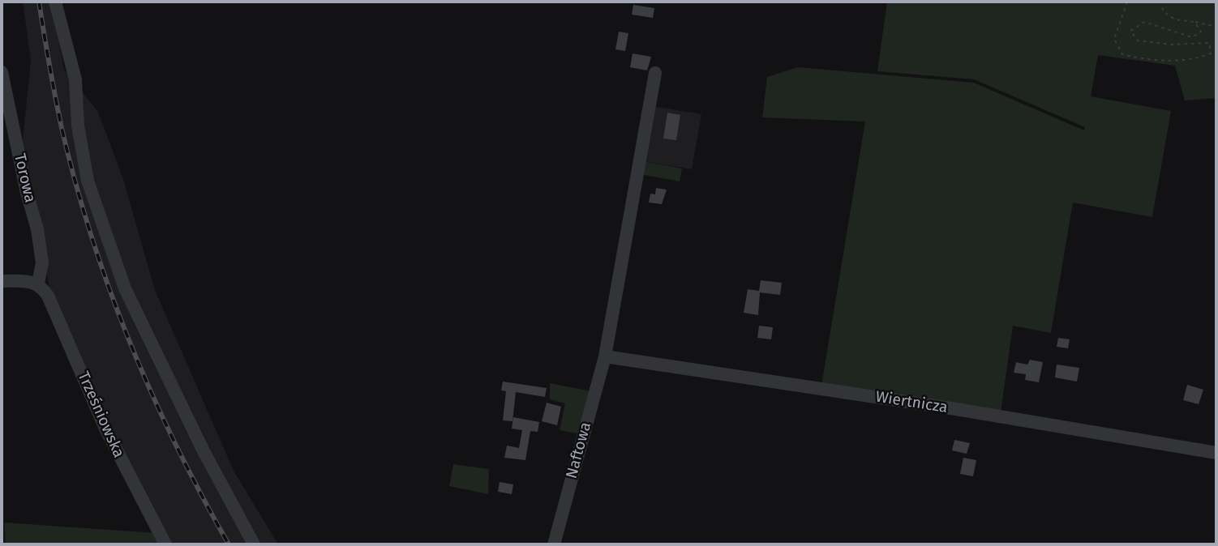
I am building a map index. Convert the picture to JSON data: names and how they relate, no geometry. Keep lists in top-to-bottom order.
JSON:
{
  "streets": {
    "street": [
      "Torowa",
      "Wiertnicza",
      "Trześniowska",
      "Naftowa"
    ]
  },
  "crossings": [
    ["Torowa", "Trześniowska"],
    ["Wiertnicza", "Naftowa"]
  ]
}
